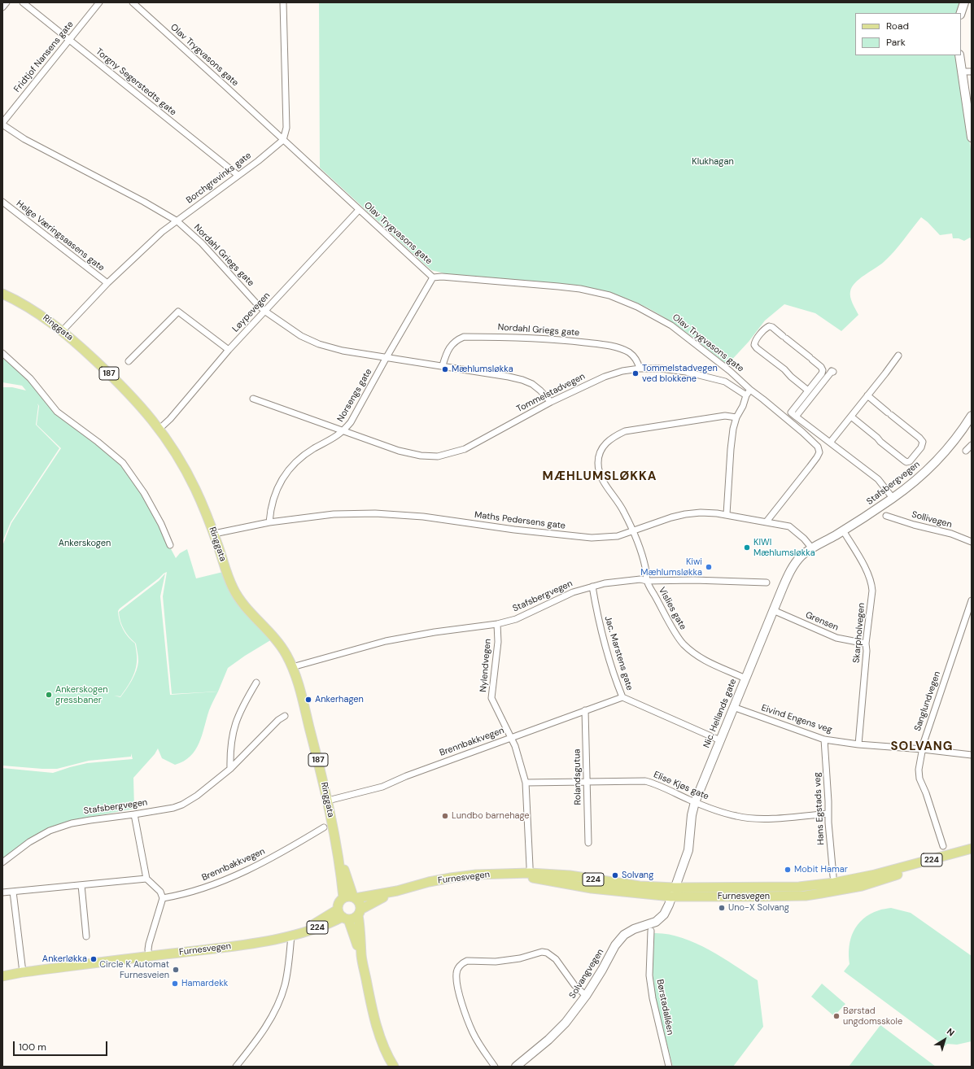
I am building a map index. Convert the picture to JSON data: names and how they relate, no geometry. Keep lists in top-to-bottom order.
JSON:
{
  "streets": {
    "main road": [
      "Ringgata",
      "187",
      "Stafsbergvegen",
      "Nic. Hellands gate",
      "224",
      "Furnesvegen",
      "Solvangvegen"
    ],
    "street": [
      "Olav Trygvasons gate",
      "Fridtjof Nansens gate",
      "Torgny Segerstedts gate",
      "Borchgrevinks gate",
      "Helge Væringsaasens gate",
      "Nordahl Griegs gate",
      "Løypevegen",
      "Tommelstadvegen",
      "Norsengs gate",
      "Sollivegen",
      "Maths Pedersens gate",
      "Vislies gate",
      "Grensen",
      "Skarpholvegen",
      "Jac. Marstens gate",
      "Nylendvegen",
      "Sanglundvegen",
      "Eivind Engens veg",
      "Brennbakkvegen",
      "Rolandsgutua",
      "Elise Kjøs gate",
      "Hans Egstads veg",
      "Børstadalléen"
    ]
  },
  "crossings": [
    ["Olav Trygvasons gate", "Borchgrevinks gate"],
    ["Olav Trygvasons gate", "Løypevegen"],
    ["Olav Trygvasons gate", "Norsengs gate"],
    ["Olav Trygvasons gate", "Maths Pedersens gate"],
    ["Fridtjof Nansens gate", "Torgny Segerstedts gate"],
    ["Fridtjof Nansens gate", "Nordahl Griegs gate"],
    ["Torgny Segerstedts gate", "Borchgrevinks gate"],
    ["Borchgrevinks gate", "Helge Væringsaasens gate"],
    ["Borchgrevinks gate", "Nordahl Griegs gate"],
    ["Nordahl Griegs gate", "Løypevegen"],
    ["Nordahl Griegs gate", "Tommelstadvegen"],
    ["Nordahl Griegs gate", "Norsengs gate"],
    ["Løypevegen", "Ringgata"],
    ["Ringgata", "Stafsbergvegen"],
    ["Ringgata", "Maths Pedersens gate"],
    ["Ringgata", "Brennbakkvegen"],
    ["Ringgata", "224"],
    ["Ringgata", "Furnesvegen"],
    ["Tommelstadvegen", "Norsengs gate"],
    ["Norsengs gate", "Maths Pedersens gate"],
    ["Stafsbergvegen", "Maths Pedersens gate"],
    ["Stafsbergvegen", "Vislies gate"],
    ["Stafsbergvegen", "Skarpholvegen"],
    ["Stafsbergvegen", "Jac. Marstens gate"],
    ["Stafsbergvegen", "Nylendvegen"],
    ["Stafsbergvegen", "Nic. Hellands gate"],
    ["Maths Pedersens gate", "Vislies gate"],
    ["Maths Pedersens gate", "Nic. Hellands gate"],
    ["Vislies gate", "Nic. Hellands gate"],
    ["Grensen", "Skarpholvegen"],
    ["Grensen", "Nic. Hellands gate"],
    ["Skarpholvegen", "Eivind Engens veg"],
    ["Jac. Marstens gate", "Nic. Hellands gate"],
    ["Jac. Marstens gate", "Brennbakkvegen"],
    ["Nylendvegen", "Brennbakkvegen"],
    ["Nylendvegen", "Elise Kjøs gate"],
    ["Nylendvegen", "Furnesvegen"],
    ["Sanglundvegen", "Eivind Engens veg"],
    ["Nic. Hellands gate", "Eivind Engens veg"],
    ["Nic. Hellands gate", "Elise Kjøs gate"],
    ["Nic. Hellands gate", "Furnesvegen"],
    ["Nic. Hellands gate", "Solvangvegen"],
    ["Eivind Engens veg", "Hans Egstads veg"],
    ["Brennbakkvegen", "Rolandsgutua"],
    ["Rolandsgutua", "Elise Kjøs gate"],
    ["Elise Kjøs gate", "Hans Egstads veg"],
    ["224", "Furnesvegen"],
    ["Furnesvegen", "Solvangvegen"]
  ],
  "districts": ["MÆHLUMSLØKKA", "SOLVANG"],
  "parks": ["Klukhagan", "Ankerskogen"],
  "places": [
    "Mæhlumsløkka",
    "Tommelstadvegen ved blokkene",
    "KIWI Mæhlumsløkka",
    "Kiwi Mæhlumsløkka",
    "Ankerskogen gressbaner",
    "Ankerhagen",
    "Lundbo barnehage",
    "Mobit Hamar",
    "Solvang",
    "Uno-X Solvang",
    "Ankerløkka",
    "Circle K Automat Furnesveien",
    "Hamardekk",
    "Børstad ungdomsskole"
  ],
  "legend": ["Road", "Park"],
  "scale_bar": "100 m",
  "north": "top right"
}
